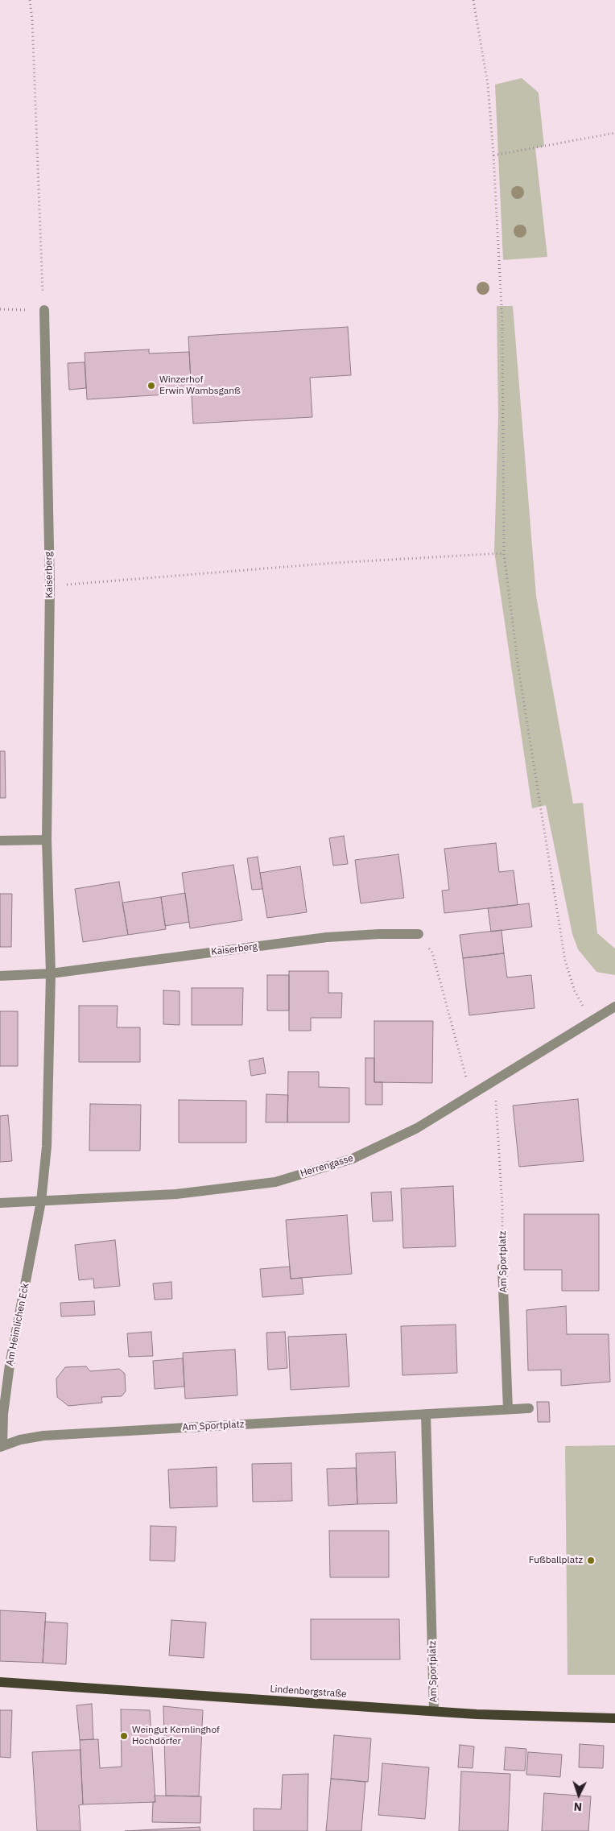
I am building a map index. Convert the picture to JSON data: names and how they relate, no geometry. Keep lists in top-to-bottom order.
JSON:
{
  "streets": {
    "main road": ["Lindenbergstraße"],
    "street": [
      "Kaiserberg",
      "Herrengasse",
      "Am Sportplatz",
      "Am Heimlichen Eck"
    ]
  },
  "crossings": [
    ["Kaiserberg", "Herrengasse"],
    ["Kaiserberg", "Am Heimlichen Eck"],
    ["Herrengasse", "Am Heimlichen Eck"],
    ["Am Sportplatz", "Am Heimlichen Eck"],
    ["Am Sportplatz", "Lindenbergstraße"]
  ],
  "places": ["Winzerhof Erwin Wambsganß", "Fußballplatz", "Weingut Kernlinghof Hochdörfer"],
  "north": "bottom"
}
